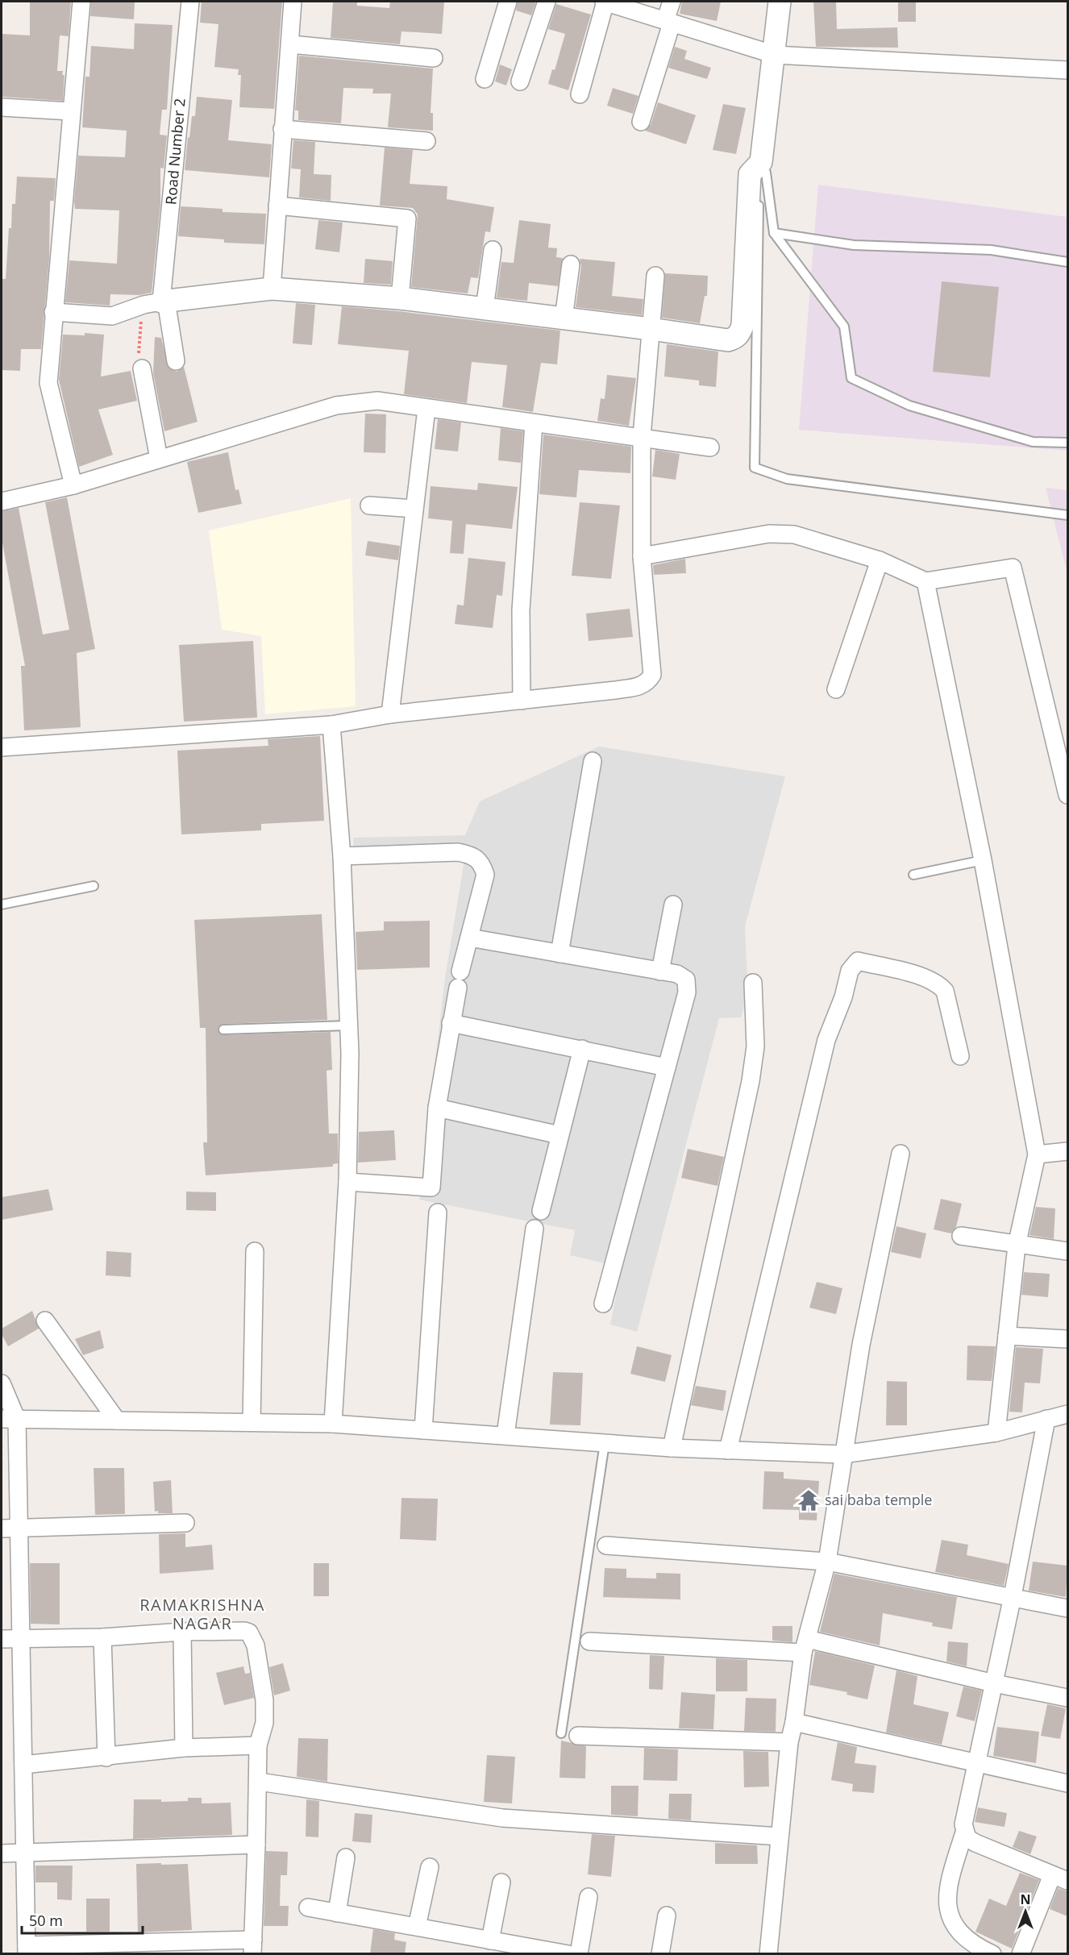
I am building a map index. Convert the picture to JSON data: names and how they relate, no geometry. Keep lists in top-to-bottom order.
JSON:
{
  "streets": {
    "street": ["Road Number 2"]
  },
  "districts": ["RAMAKRISHNA NAGAR"],
  "places": {
    "temple": ["sai baba temple"]
  },
  "scale_bar": "50 m",
  "north": "top"
}
